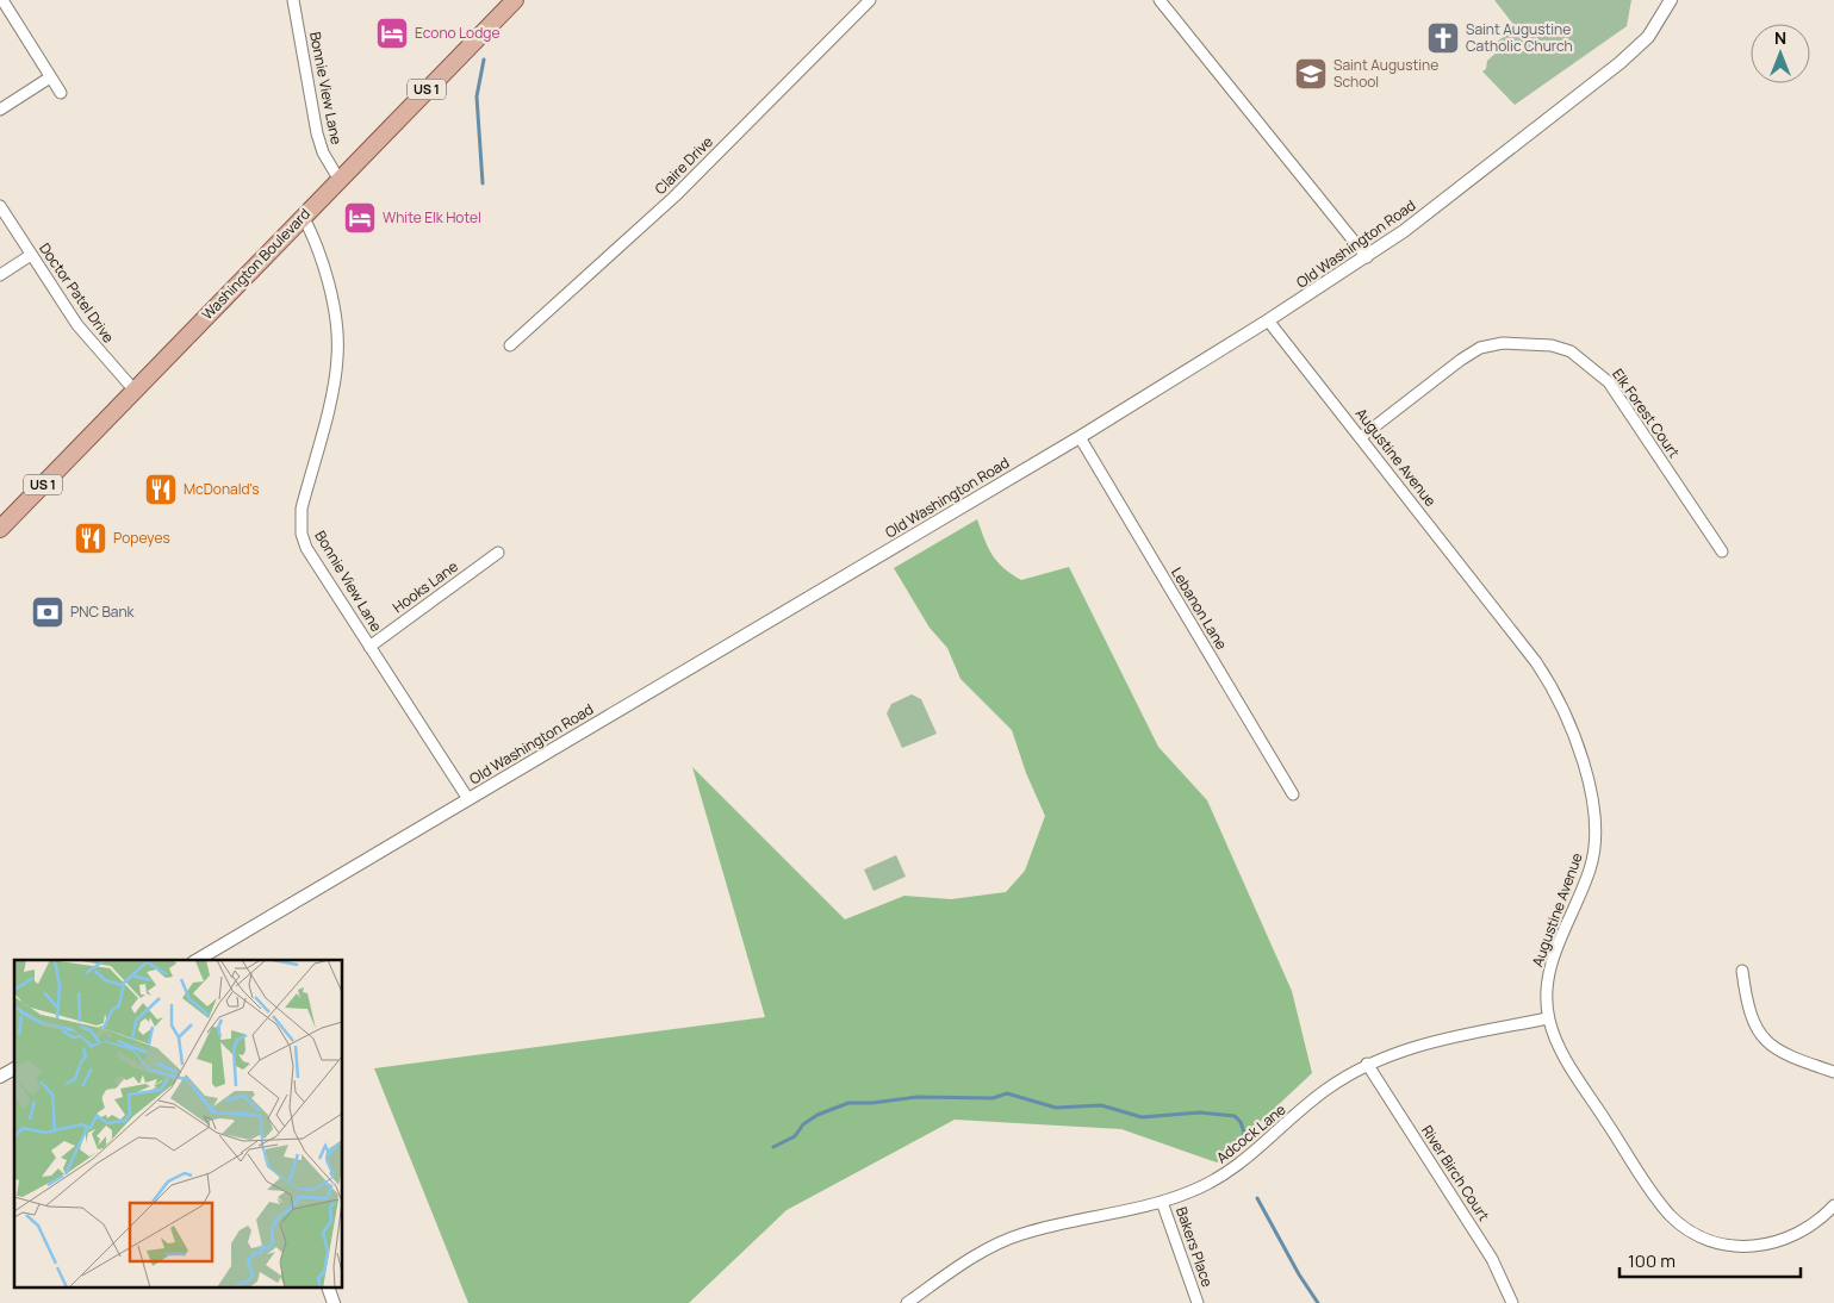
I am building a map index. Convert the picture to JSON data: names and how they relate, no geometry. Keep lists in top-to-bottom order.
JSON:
{
  "streets": {
    "main road": ["US 1", "Washington Boulevard"],
    "street": [
      "Bonnie View Lane",
      "Claire Drive",
      "Old Washington Road",
      "Doctor Patel Drive",
      "Elk Forest Court",
      "Augustine Avenue",
      "Hooks Lane",
      "Lebanon Lane",
      "Adcock Lane",
      "River Birch Court",
      "Bakers Place"
    ]
  },
  "crossings": [
    ["Bonnie View Lane", "Old Washington Road"],
    ["Bonnie View Lane", "Washington Boulevard"],
    ["Bonnie View Lane", "Hooks Lane"],
    ["Old Washington Road", "Augustine Avenue"],
    ["Old Washington Road", "Lebanon Lane"],
    ["Washington Boulevard", "Doctor Patel Drive"],
    ["Elk Forest Court", "Augustine Avenue"],
    ["Augustine Avenue", "Adcock Lane"],
    ["Adcock Lane", "River Birch Court"],
    ["Adcock Lane", "Bakers Place"]
  ],
  "places": {
    "hotel": ["Econo Lodge", "White Elk Hotel"],
    "church": ["Saint Augustine Catholic Church"],
    "school or university": ["Saint Augustine School"],
    "restaurant": ["McDonald's", "Popeyes"],
    "bank": ["PNC Bank"]
  },
  "scale_bar": "100 m",
  "north": "top"
}
